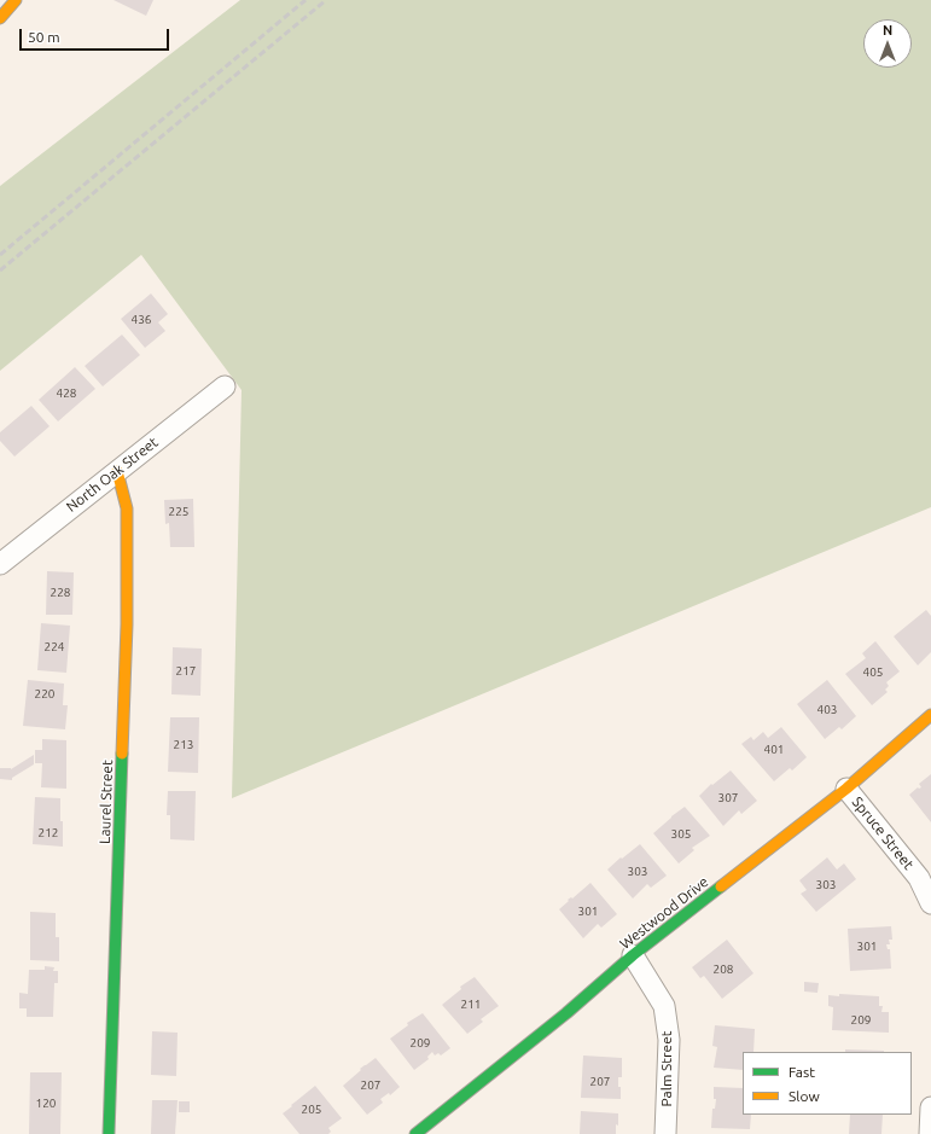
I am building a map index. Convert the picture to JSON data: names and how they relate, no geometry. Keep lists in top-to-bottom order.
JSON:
{
  "streets": {
    "street": [
      "North Oak Street",
      "Laurel Street",
      "Spruce Street",
      "Westwood Drive",
      "Palm Street"
    ]
  },
  "crossings": [
    ["North Oak Street", "Laurel Street"],
    ["Spruce Street", "Westwood Drive"],
    ["Westwood Drive", "Palm Street"]
  ],
  "house_numbers": [
    "436",
    "428",
    "225",
    "228",
    "224",
    "217",
    "405",
    "220",
    "403",
    "213",
    "401",
    "307",
    "212",
    "305",
    "303",
    "303",
    "301",
    "301",
    "208",
    "211",
    "209",
    "209",
    "207",
    "207",
    "120",
    "205"
  ],
  "legend": ["Fast", "Slow"],
  "scale_bar": "50 m",
  "north": "top"
}
